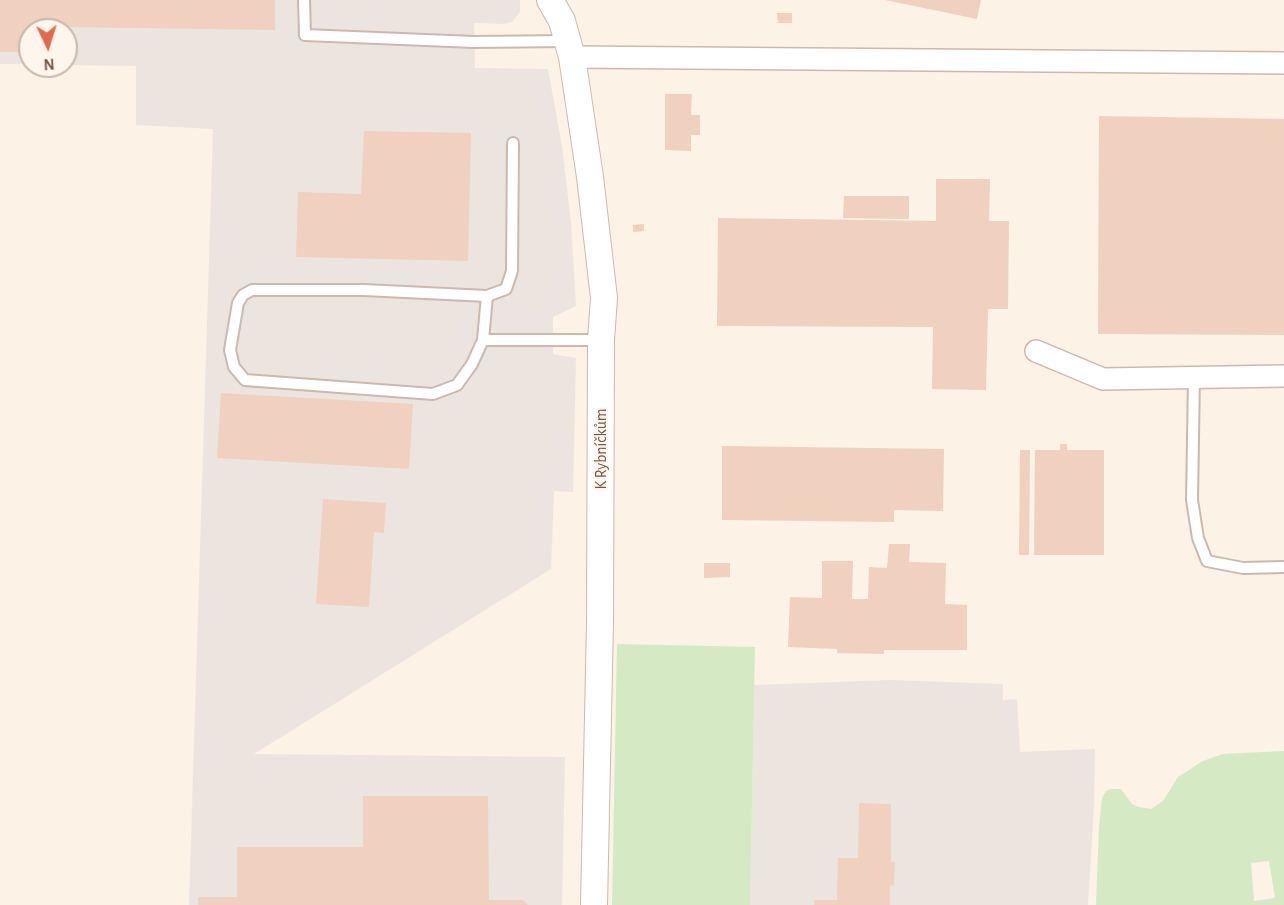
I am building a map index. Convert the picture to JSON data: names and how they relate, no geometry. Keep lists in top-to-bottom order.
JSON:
{
  "streets": {
    "street": ["K Rybníčkům"]
  },
  "north": "bottom"
}
